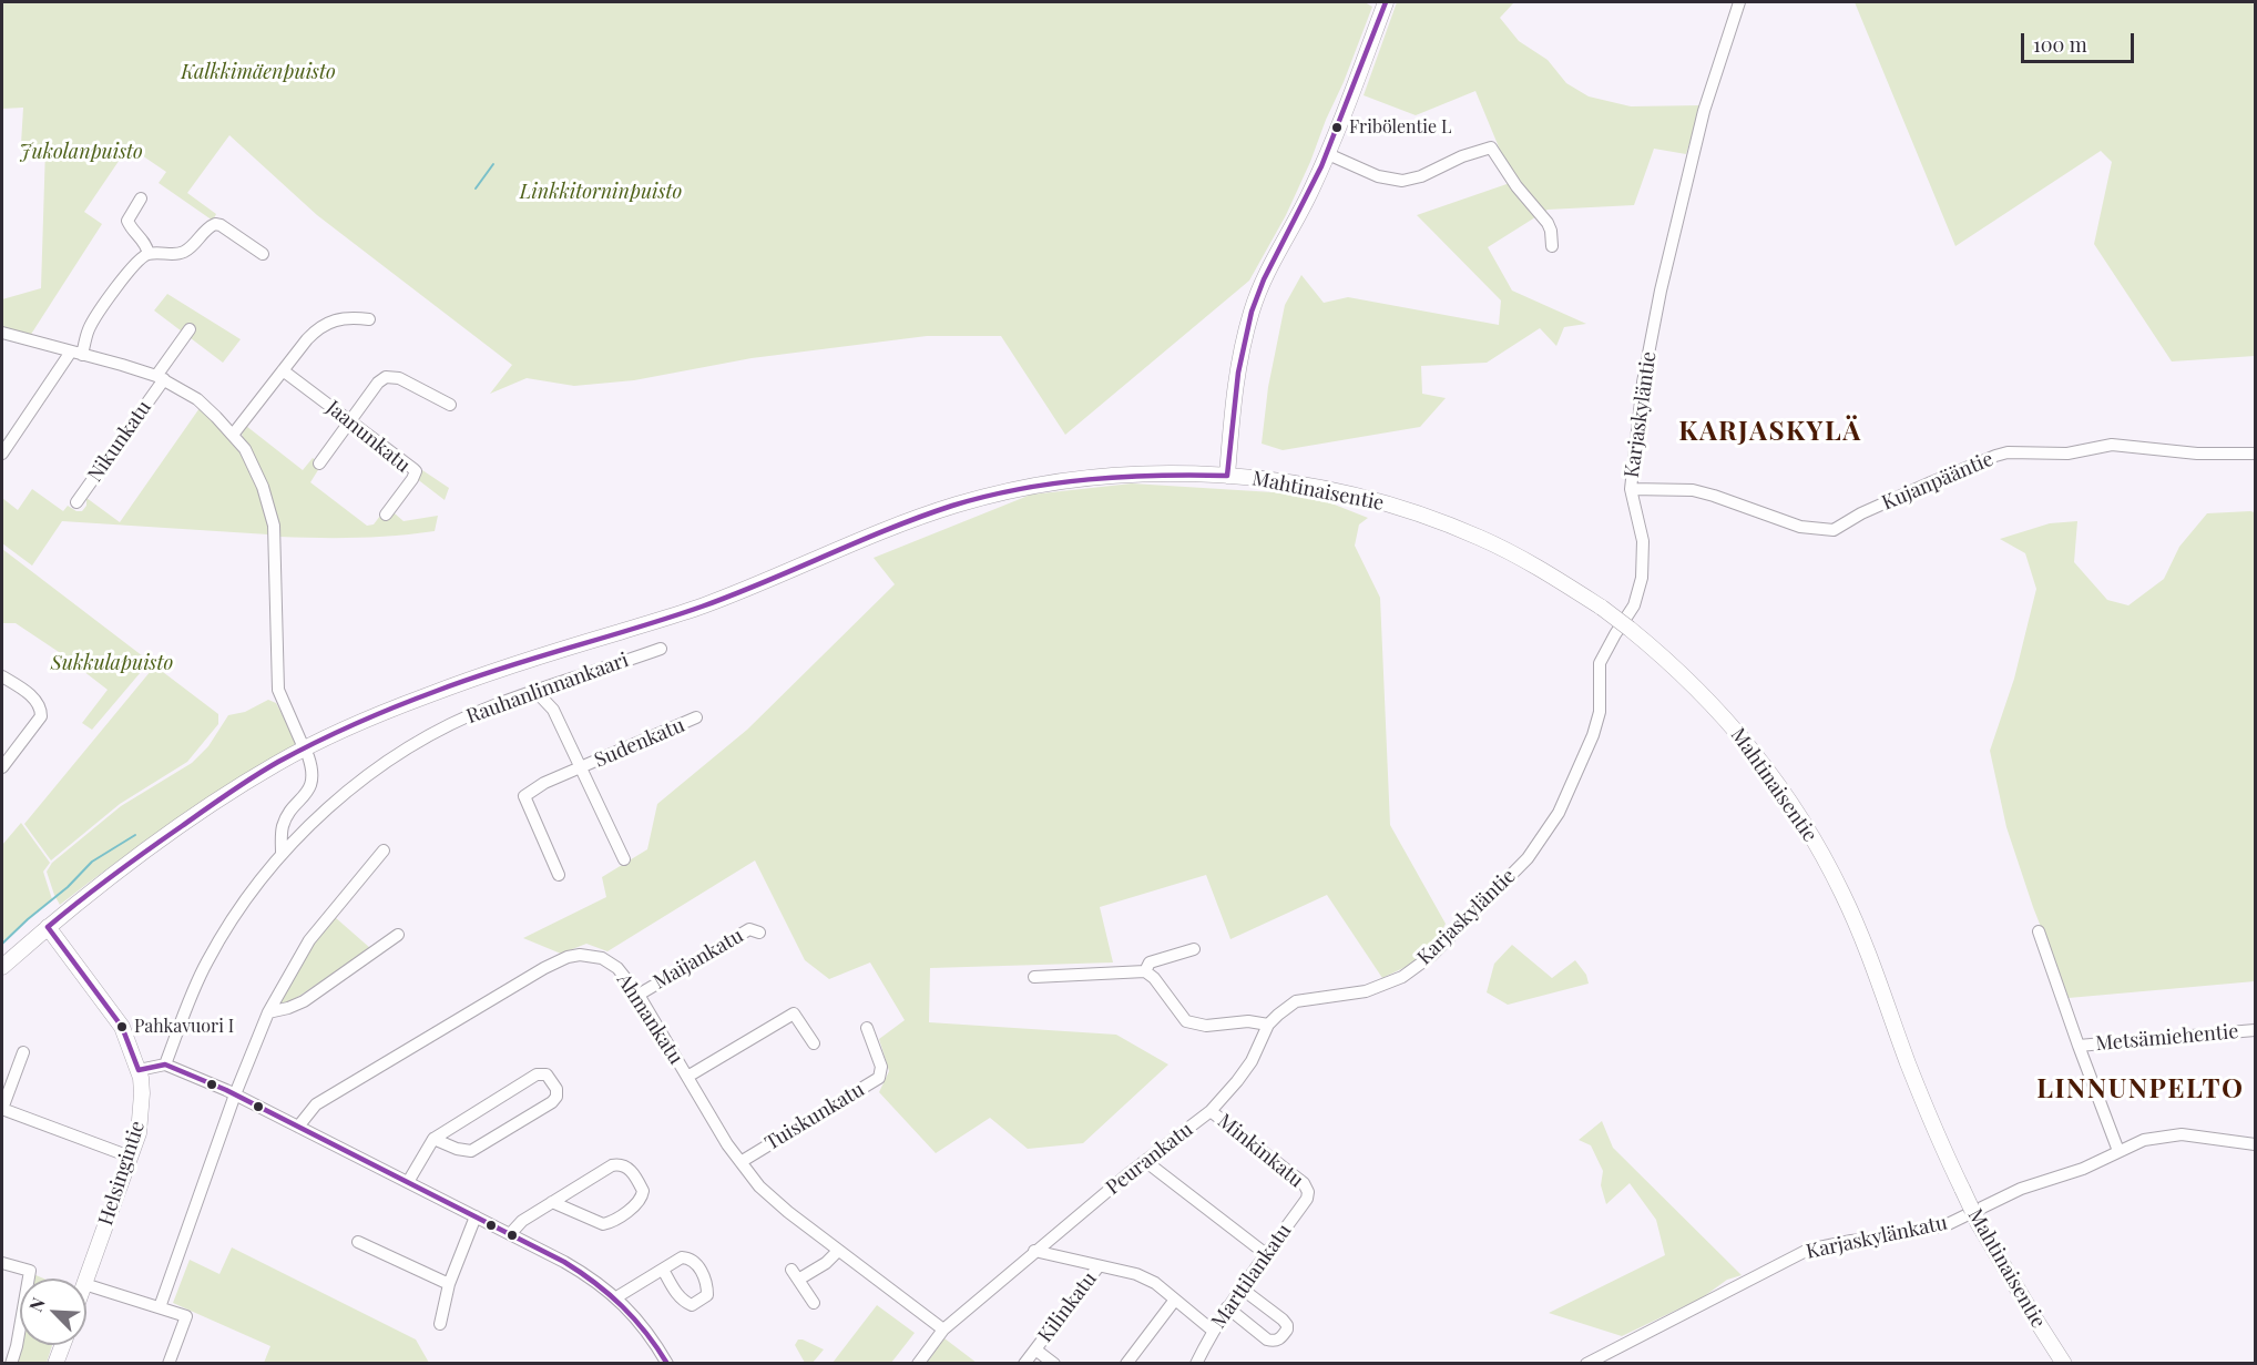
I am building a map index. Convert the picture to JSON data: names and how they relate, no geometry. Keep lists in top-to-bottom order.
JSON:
{
  "streets": {
    "main road": ["Mahtinaisentie", "Helsingintie"],
    "street": [
      "Karjaskyläntie",
      "Jaanunkatu",
      "Nikunkatu",
      "Kujanpääntie",
      "Rauhanlinnankaari",
      "Sudenkatu",
      "Maijankatu",
      "Ahmankatu",
      "Metsämiehentie",
      "Tuiskunkatu",
      "Minkinkatu",
      "Peurankatu",
      "Karjaskylänkatu",
      "Marttilankatu",
      "Kilinkatu"
    ]
  },
  "crossings": [
    ["Karjaskyläntie", "Kujanpääntie"],
    ["Karjaskyläntie", "Peurankatu"],
    ["Maijankatu", "Ahmankatu"],
    ["Ahmankatu", "Tuiskunkatu"],
    ["Ahmankatu", "Peurankatu"],
    ["Minkinkatu", "Peurankatu"],
    ["Minkinkatu", "Marttilankatu"]
  ],
  "districts": ["KARJASKYLÄ", "LINNUNPELTO"],
  "parks": [
    "Kalkkimäenpuisto",
    "Jukolanpuisto",
    "Linkkitorninpuisto",
    "Sukkulapuisto"
  ],
  "places": ["Fribölentie L", "Pahkavuori I"],
  "scale_bar": "100 m",
  "north": "top left"
}
